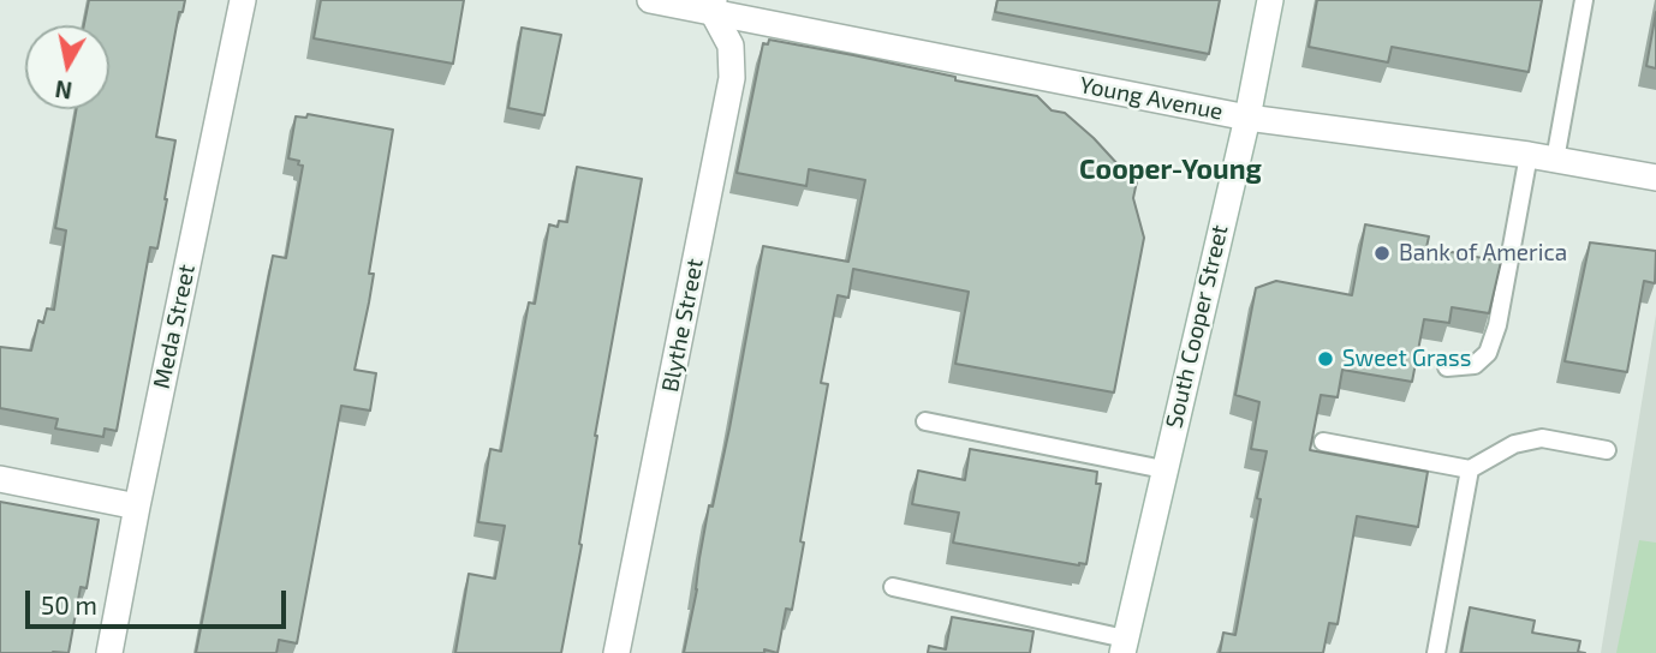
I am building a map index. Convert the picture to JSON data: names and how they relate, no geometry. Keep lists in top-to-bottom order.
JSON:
{
  "streets": {
    "street": [
      "Young Avenue",
      "Blythe Street",
      "Meda Street",
      "South Cooper Street"
    ]
  },
  "crossings": [
    ["Young Avenue", "Blythe Street"],
    ["Young Avenue", "South Cooper Street"]
  ],
  "districts": ["Cooper-Young"],
  "places": ["Bank of America", "Sweet Grass"],
  "scale_bar": "50 m",
  "north": "bottom"
}
